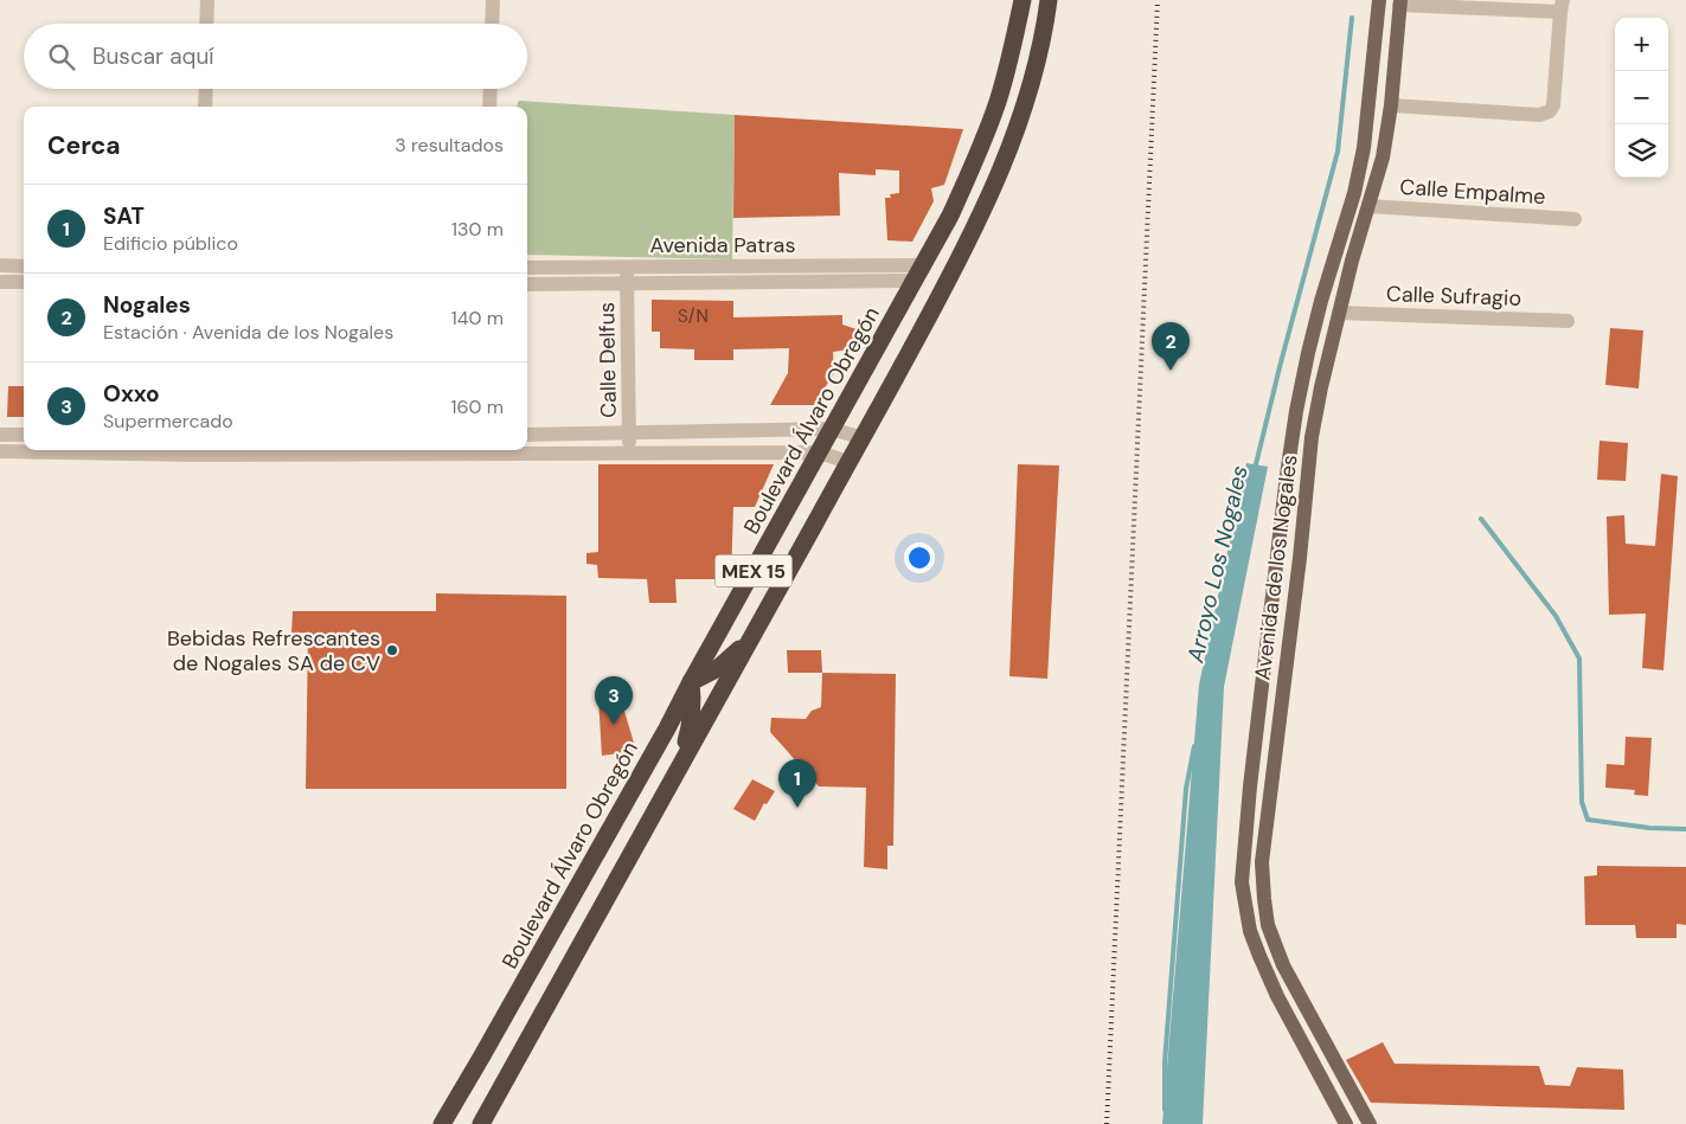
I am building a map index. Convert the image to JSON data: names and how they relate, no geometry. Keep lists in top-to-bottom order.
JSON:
{
  "streets": {
    "highway": ["Boulevard Álvaro Obregón", "MEX 15"],
    "main road": ["Avenida de los Nogales"],
    "street": [
      "Calle Empalme",
      "Avenida Patras",
      "Calle Sufragio",
      "Calle Delfus"
    ]
  },
  "crossings": [
    ["Calle Empalme", "Avenida de los Nogales"],
    ["Avenida Patras", "Calle Delfus"],
    ["Avenida Patras", "Boulevard Álvaro Obregón"],
    ["Calle Sufragio", "Avenida de los Nogales"]
  ],
  "water": ["Arroyo Los Nogales"],
  "places": ["Bebidas Refrescantes de Nogales SA de CV"],
  "house_numbers": ["S/N"],
  "page": {
    "map_buttons": ["+", "−"],
    "search": "Buscar aquí",
    "heading": ["Cerca", "3 resultados"],
    "list": [
      {
        "mark": "1",
        "name": "SAT",
        "note": "Edificio público",
        "value": "130 m"
      },
      {
        "mark": "2",
        "name": "Nogales",
        "note": "Estación · Avenida de los Nogales",
        "value": "140 m"
      },
      {
        "mark": "3",
        "name": "Oxxo",
        "note": "Supermercado",
        "value": "160 m"
      }
    ],
    "pins": ["2", "3", "1"]
  }
}
